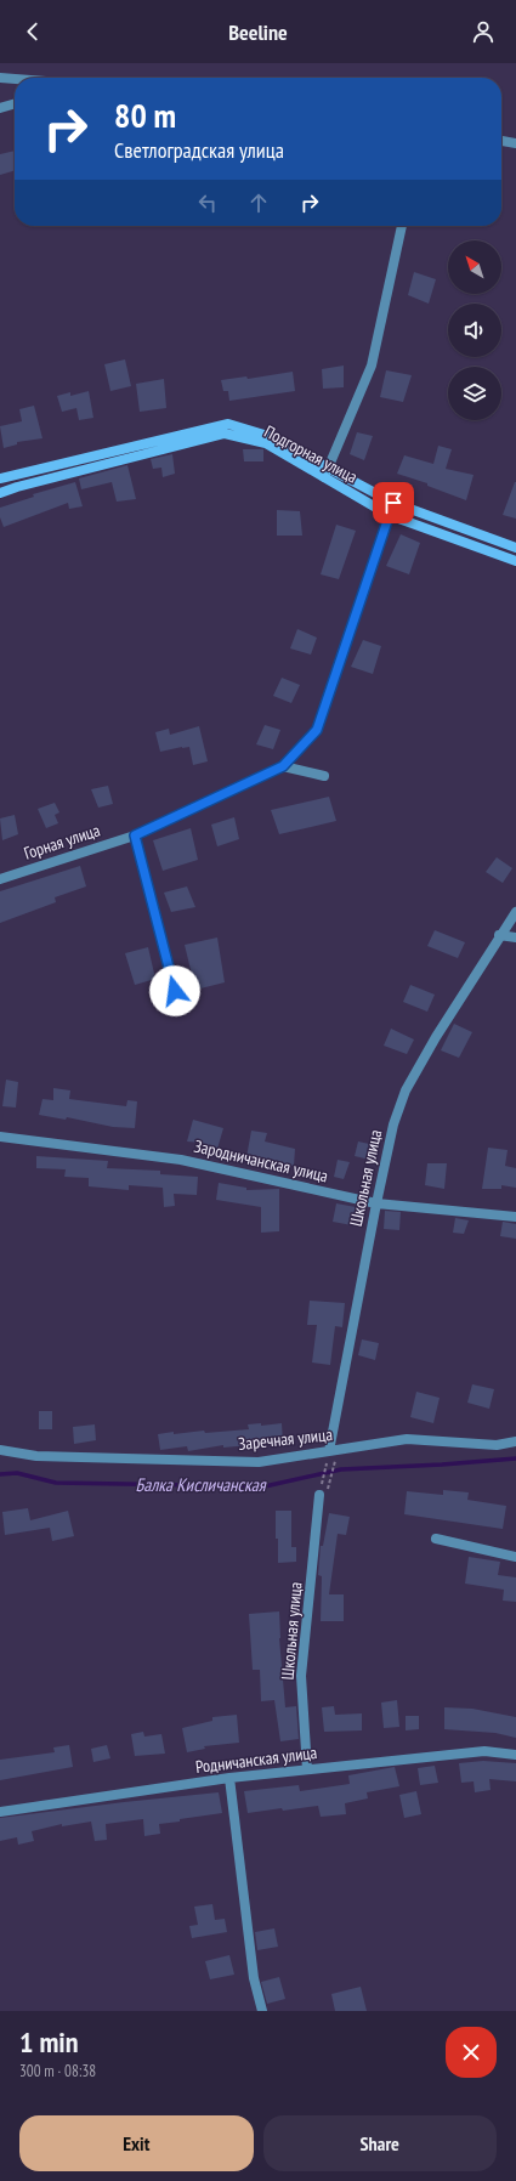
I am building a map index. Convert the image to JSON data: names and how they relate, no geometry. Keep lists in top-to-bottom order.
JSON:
{
  "streets": {
    "street": [
      "Подгорная улица",
      "Горная улица",
      "Зародничанская улица",
      "Школьная улица",
      "Заречная улица",
      "Родничанская улица"
    ]
  },
  "crossings": [
    ["Зародничанская улица", "Школьная улица"],
    ["Школьная улица", "Заречная улица"],
    ["Школьная улица", "Родничанская улица"]
  ],
  "water": ["Балка Кисличанская"],
  "north": "top left",
  "page": {
    "header": "Beeline",
    "turn": ["80 m", "Светлоградская улица"],
    "heading": ["1 min", "300 m · 08:38"],
    "buttons": ["Exit", "Share"]
  }
}
